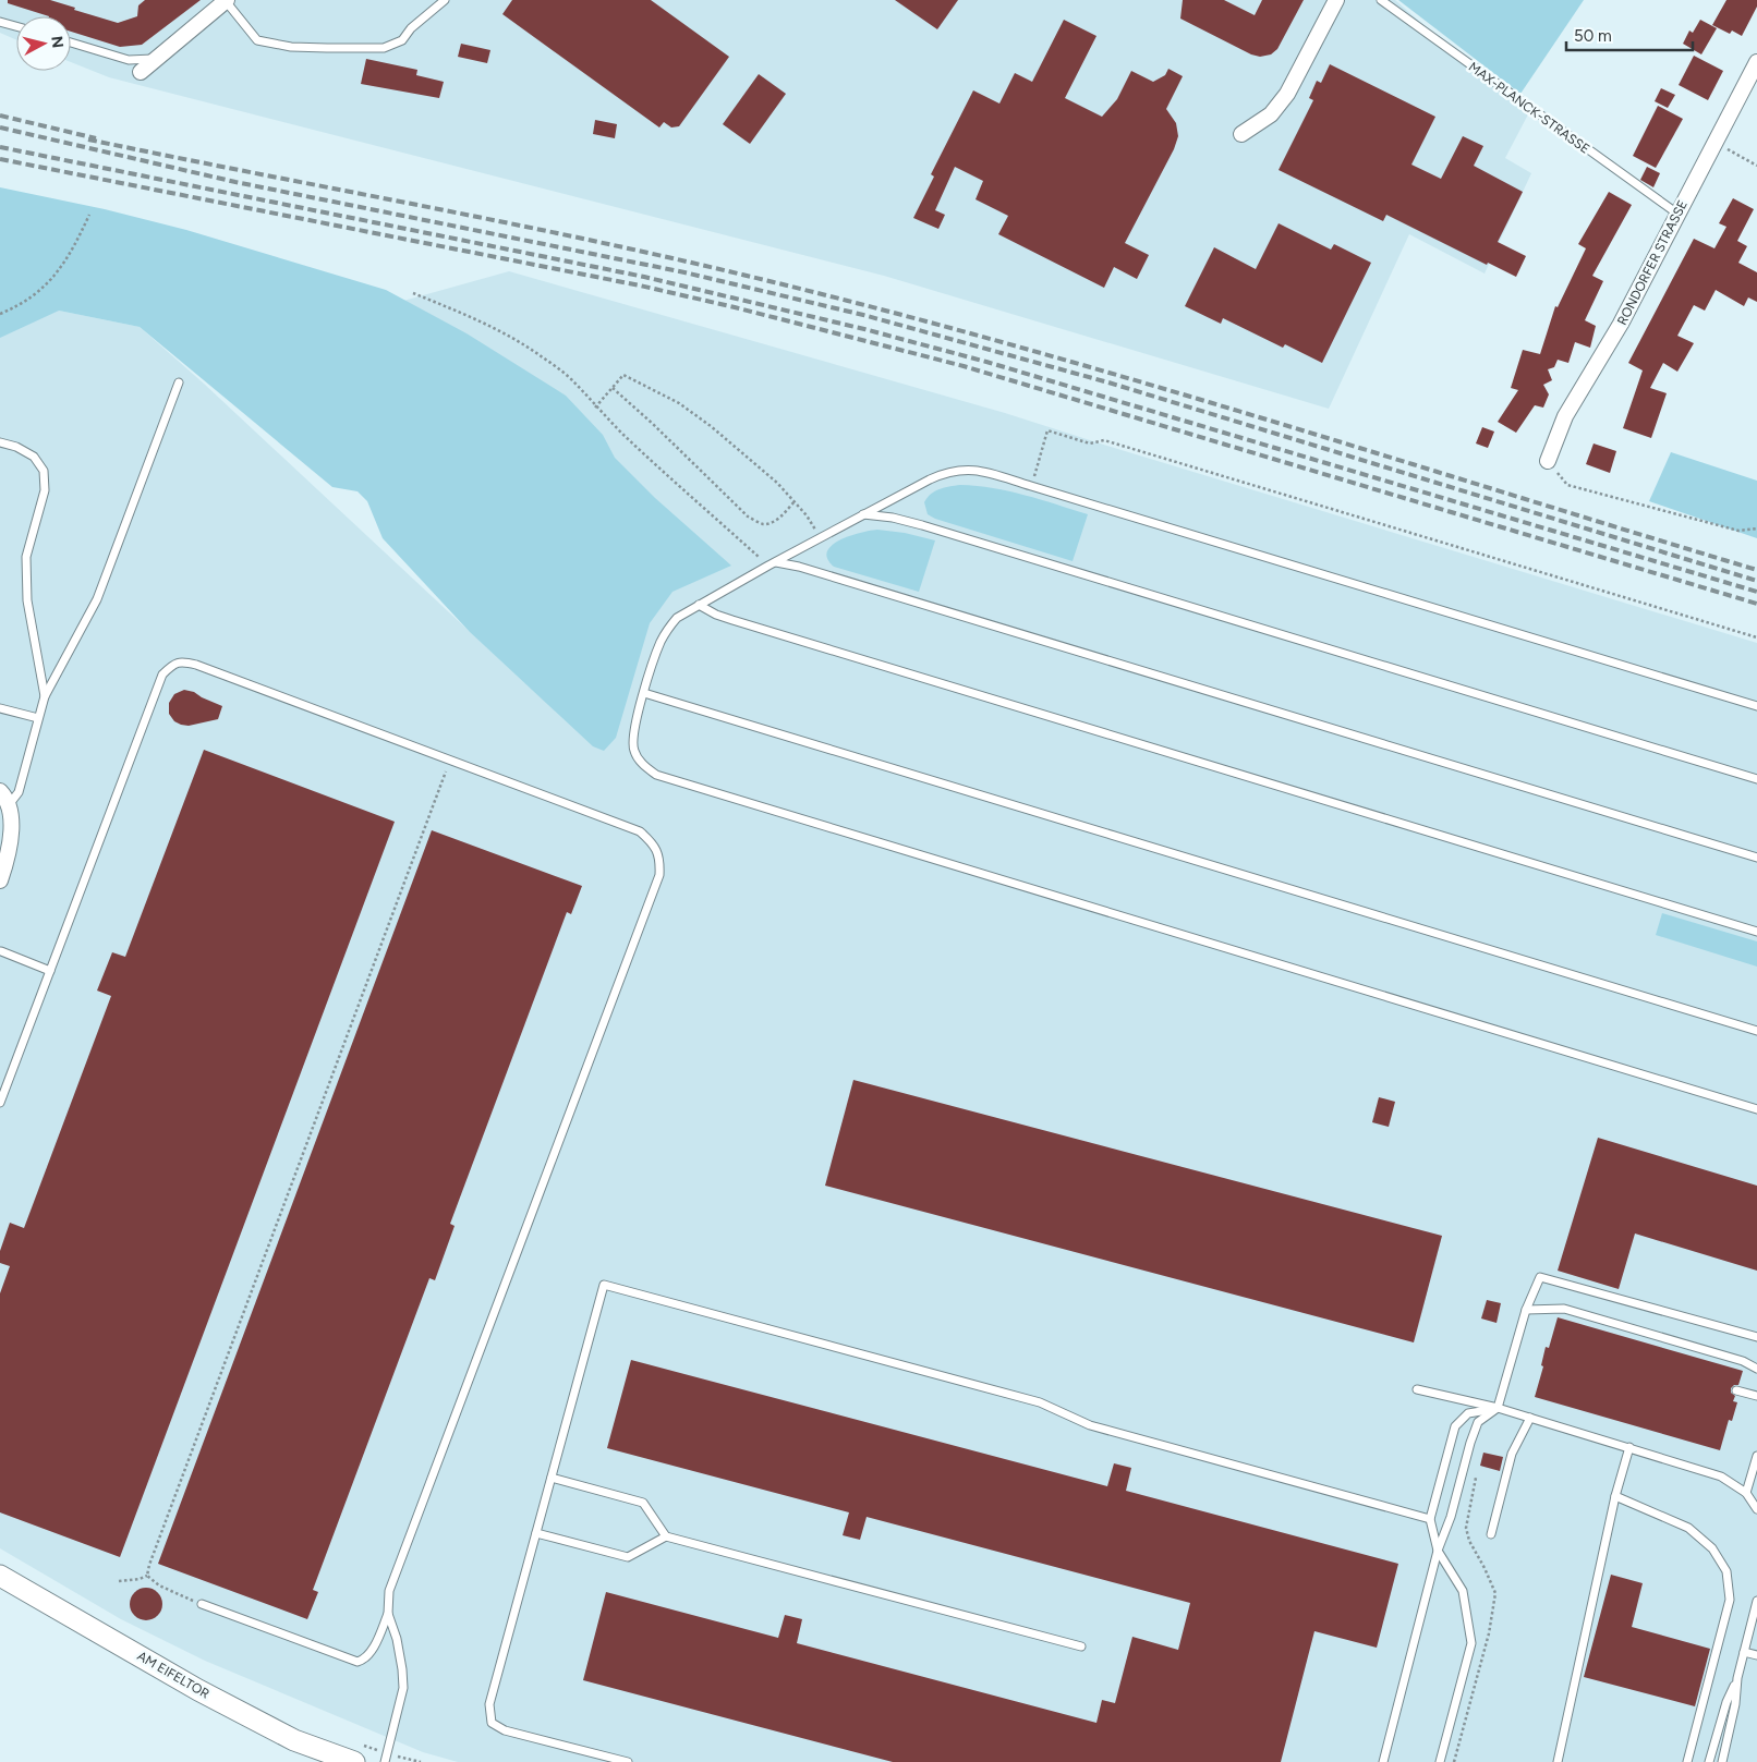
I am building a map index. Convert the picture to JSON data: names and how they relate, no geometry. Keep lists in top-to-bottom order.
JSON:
{
  "streets": {
    "main road": ["AM EIFELTOR"],
    "street": ["RONDORFER STRASSE"],
    "lane": ["MAX-PLANCK-STRASSE"]
  },
  "crossings": [
    ["MAX-PLANCK-STRASSE", "RONDORFER STRASSE"]
  ],
  "scale_bar": "50 m",
  "north": "right"
}
